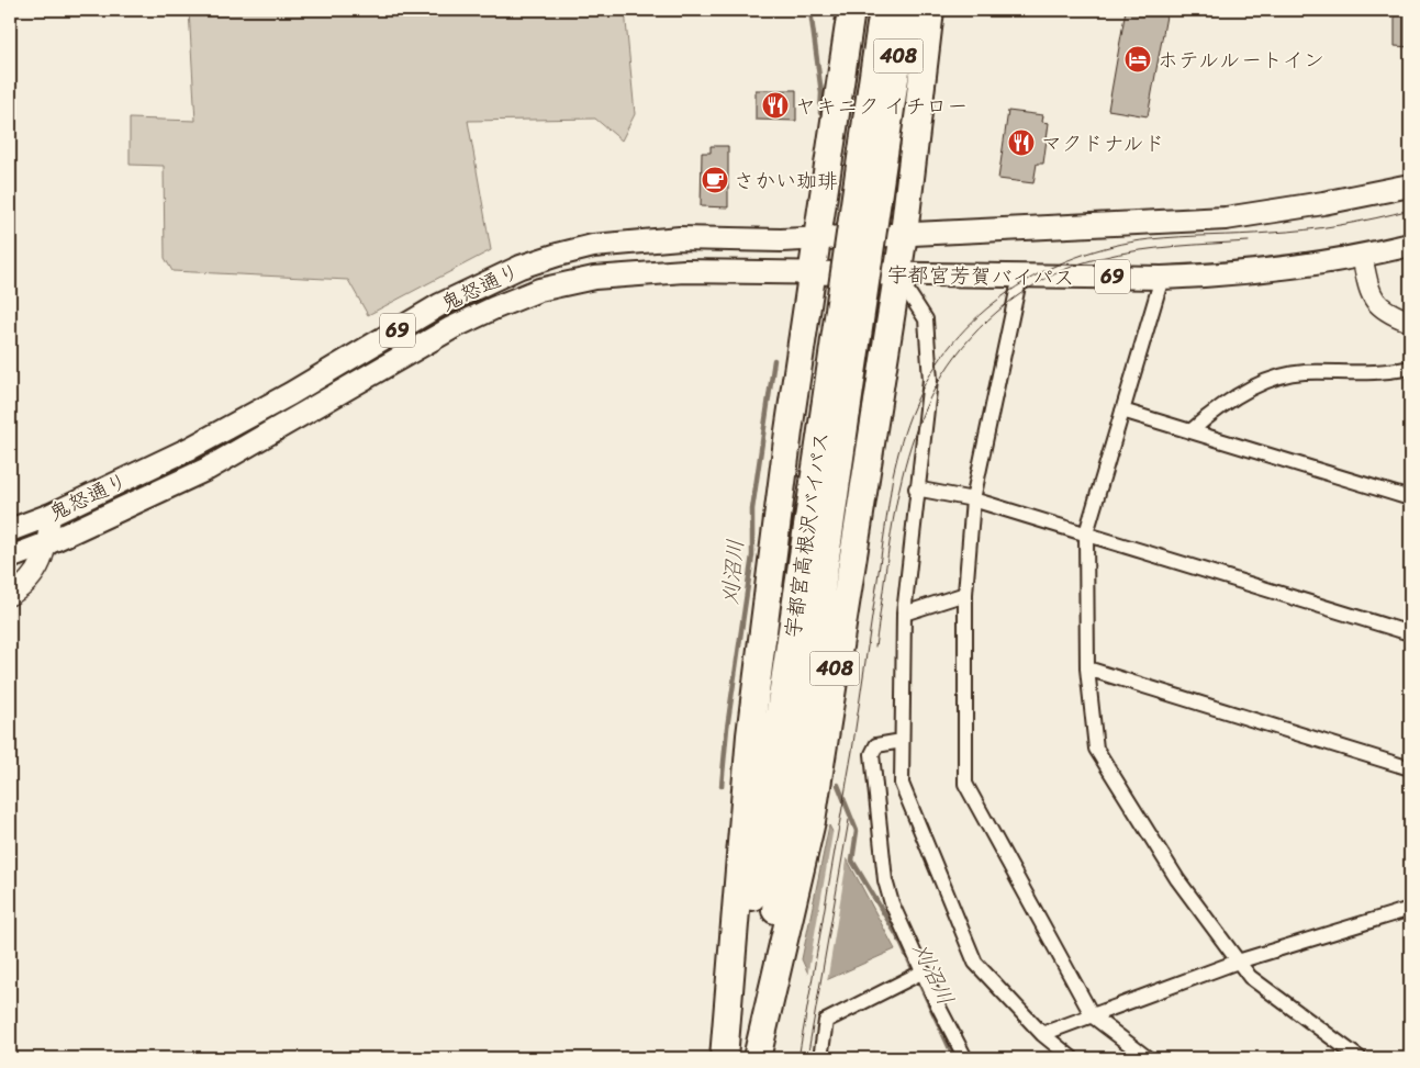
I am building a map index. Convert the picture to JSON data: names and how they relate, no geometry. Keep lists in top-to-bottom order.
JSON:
{
  "streets": {
    "highway": ["408", "宇都宮高根沢バイパス"],
    "main road": ["宇都宮芳賀バイパス", "69", "鬼怒通り"]
  },
  "crossings": [
    ["408", "宇都宮芳賀バイパス"],
    ["408", "鬼怒通り"],
    ["408", "宇都宮高根沢バイパス"],
    ["宇都宮芳賀バイパス", "鬼怒通り"]
  ],
  "water": ["刈沼川"],
  "places": {
    "hotel": ["ホテルルートイン"],
    "restaurant": ["ヤキニク イチロー", "マクドナルド"],
    "cafe": ["さかい珈琲"]
  }
}
